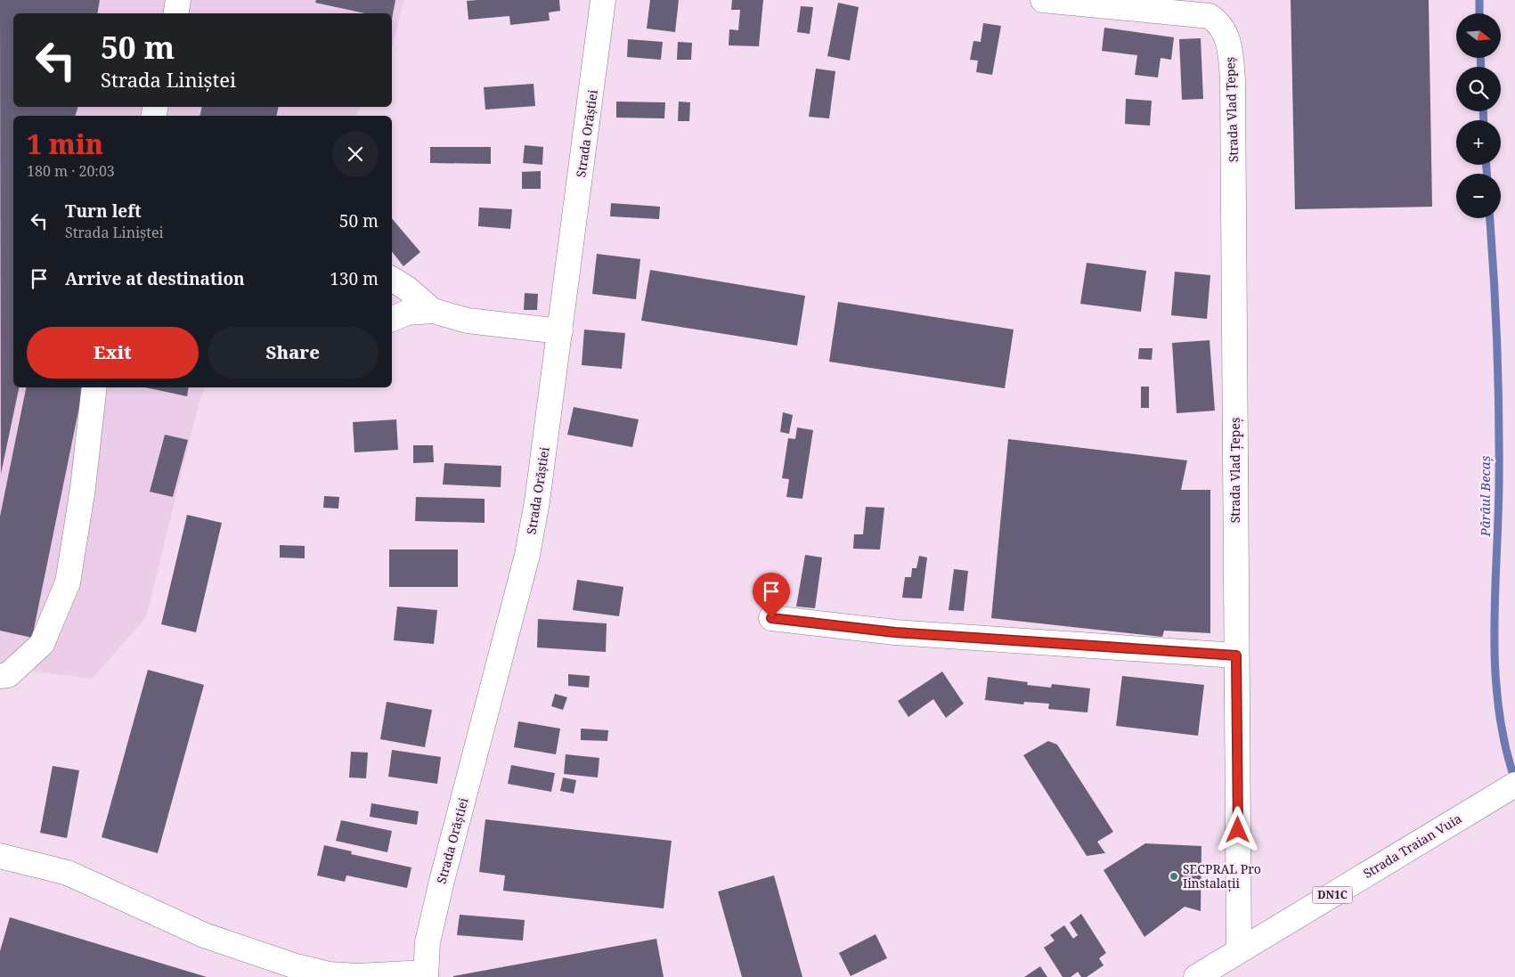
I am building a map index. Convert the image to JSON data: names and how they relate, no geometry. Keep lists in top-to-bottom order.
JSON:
{
  "streets": {
    "street": [
      "Strada Vlad Țepeș",
      "Strada Orăștiei",
      "Strada Traian Vuia",
      "DN1C"
    ]
  },
  "crossings": [
    ["Strada Vlad Țepeș", "Strada Traian Vuia"]
  ],
  "water": ["Pârâul Becaș"],
  "places": ["SECPRAL Pro Iinstalații"],
  "north": "right",
  "page": {
    "map_buttons": ["+", "−"],
    "turn": ["50 m", "Strada Liniștei"],
    "heading": ["1 min", "180 m · 20:03"],
    "list": [
      {
        "name": "Turn left",
        "note": "Strada Liniștei",
        "value": "50 m"
      },
      {
        "name": "Arrive at destination",
        "value": "130 m"
      }
    ],
    "buttons": ["Exit", "Share"]
  }
}
